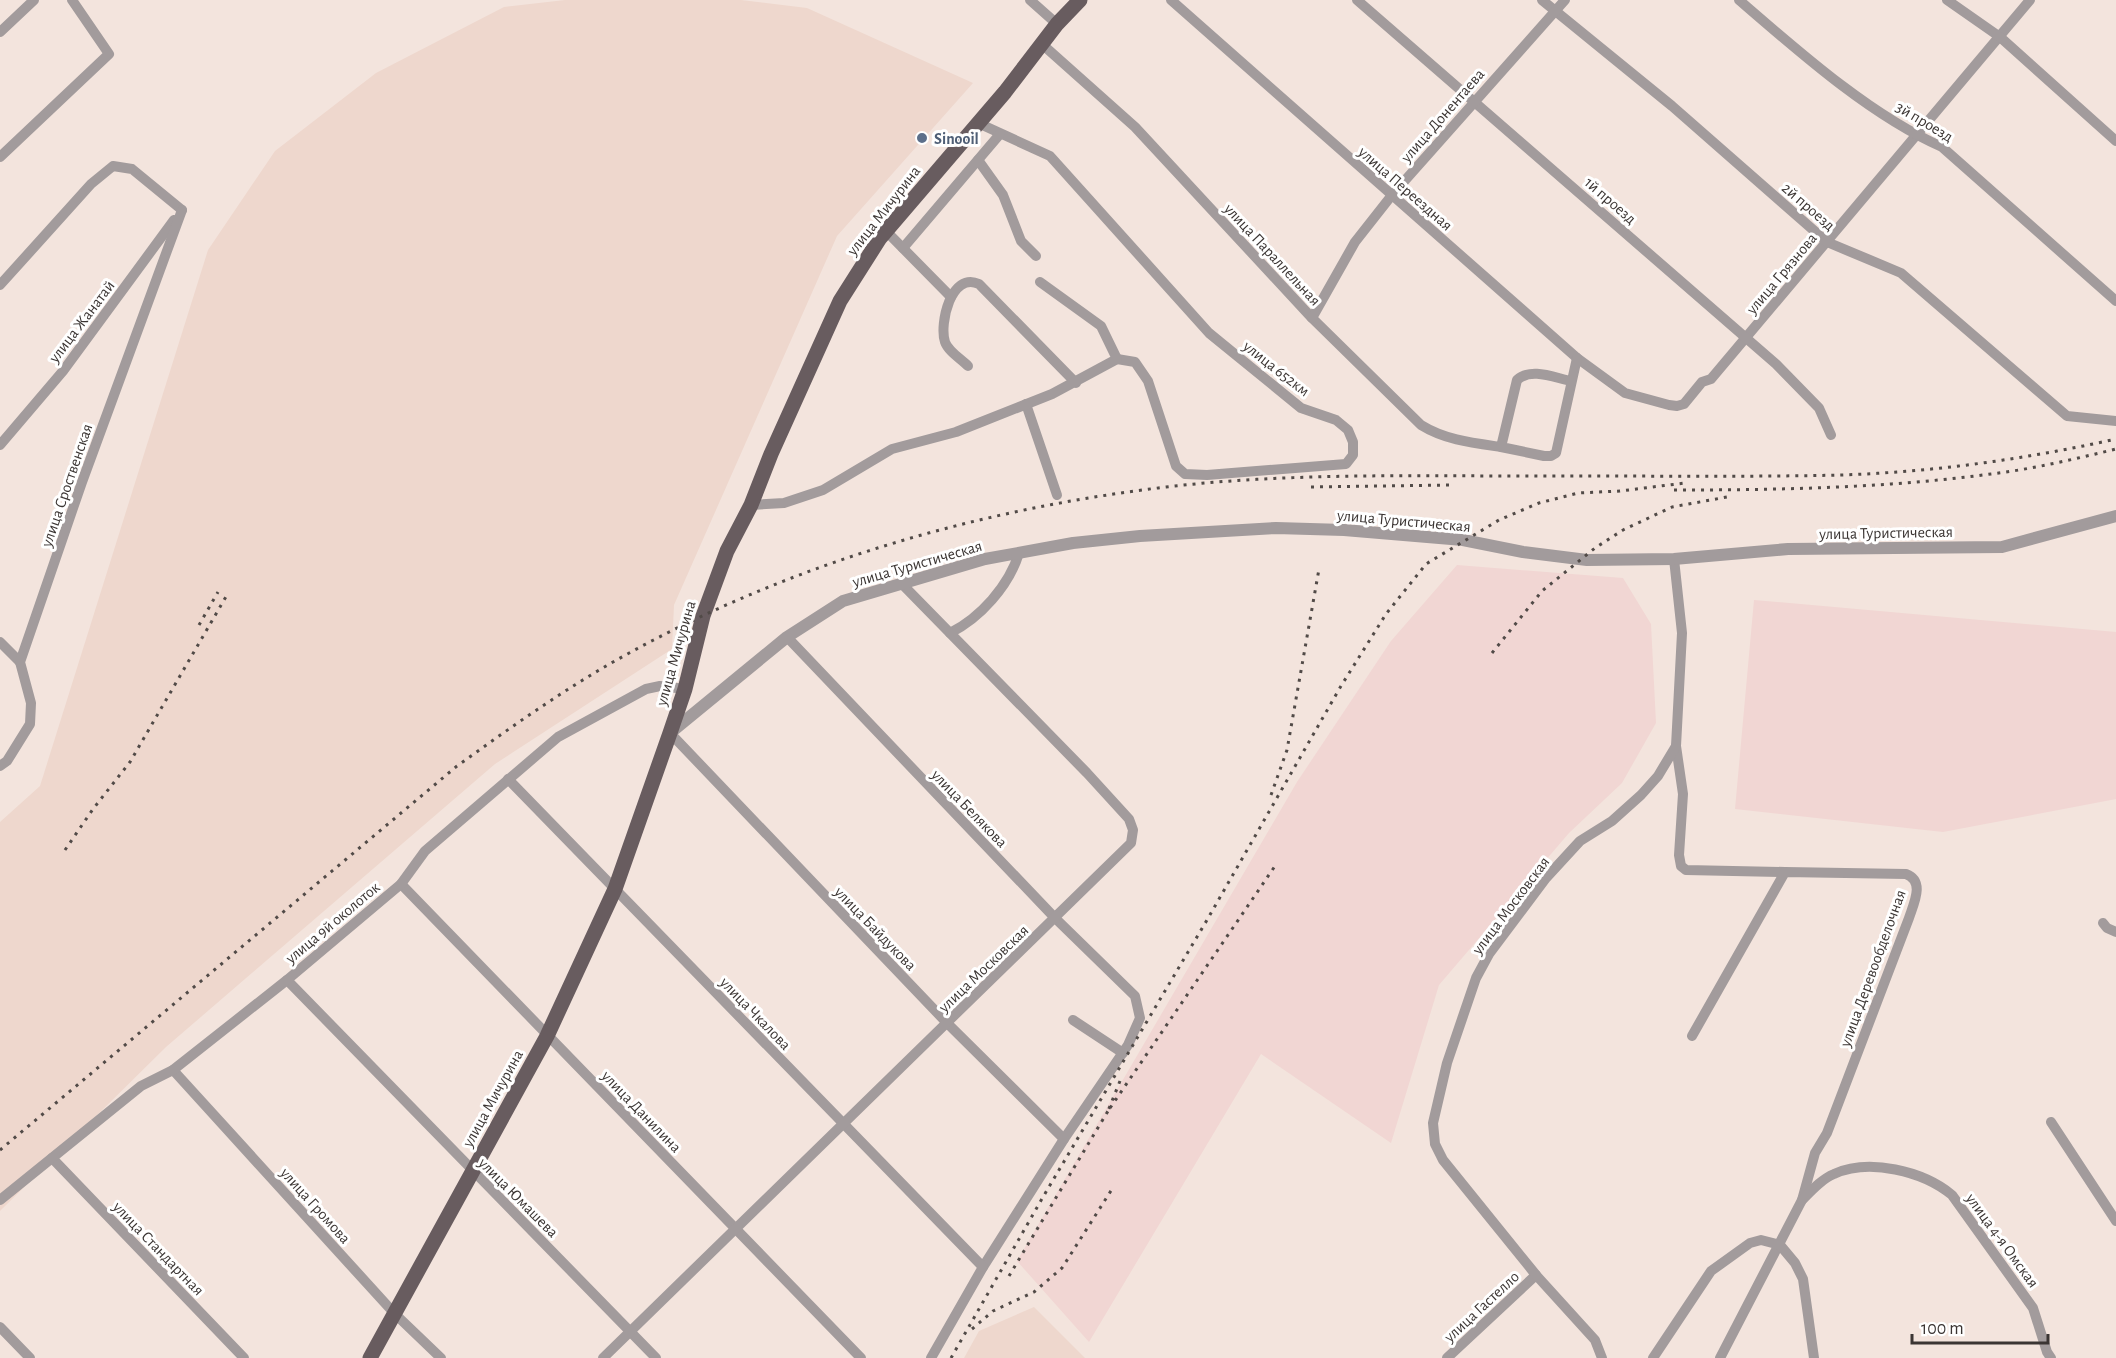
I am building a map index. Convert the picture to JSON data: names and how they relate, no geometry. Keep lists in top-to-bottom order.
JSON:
{
  "streets": {
    "main road": ["улица Мичурина"],
    "street": [
      "улица Донентаева",
      "3й проезд",
      "улица Переездная",
      "1й проезд",
      "2й проезд",
      "улица Параллельная",
      "улица Грязнова",
      "улица Жанатай",
      "улица 652км",
      "улица Сроственская",
      "улица Туристическая",
      "улица Белякова",
      "улица Московская",
      "улица 9й околоток",
      "улица Байдукова",
      "улица Деревообделочная",
      "улица Чкалова",
      "улица Данилина",
      "улица Юмашева",
      "улица Громова",
      "улица 4-я Омская",
      "улица Стандартная",
      "улица Гастелло"
    ]
  },
  "crossings": [
    ["улица Донентаева", "улица Переездная"],
    ["улица Донентаева", "1й проезд"],
    ["улица Донентаева", "2й проезд"],
    ["улица Донентаева", "улица Параллельная"],
    ["3й проезд", "улица Грязнова"],
    ["улица Переездная", "улица Грязнова"],
    ["1й проезд", "улица Грязнова"],
    ["2й проезд", "улица Грязнова"],
    ["улица Мичурина", "улица Параллельная"],
    ["улица Мичурина", "улица 652км"],
    ["улица Мичурина", "улица Туристическая"],
    ["улица Мичурина", "улица 9й околоток"],
    ["улица Мичурина", "улица Байдукова"],
    ["улица Мичурина", "улица Чкалова"],
    ["улица Мичурина", "улица Данилина"],
    ["улица Мичурина", "улица Юмашева"],
    ["улица Мичурина", "улица Громова"],
    ["улица Жанатай", "улица Сроственская"],
    ["улица Туристическая", "улица Белякова"],
    ["улица Туристическая", "улица Московская"],
    ["улица Туристическая", "улица Байдукова"],
    ["улица Белякова", "улица Московская"],
    ["улица Московская", "улица Байдукова"],
    ["улица Московская", "улица Чкалова"],
    ["улица Московская", "улица Данилина"],
    ["улица Московская", "улица Юмашева"],
    ["улица Московская", "улица Гастелло"],
    ["улица 9й околоток", "улица Чкалова"],
    ["улица 9й околоток", "улица Данилина"],
    ["улица 9й околоток", "улица Юмашева"],
    ["улица 9й околоток", "улица Громова"],
    ["улица 9й околоток", "улица Стандартная"],
    ["улица Деревообделочная", "улица 4-я Омская"]
  ],
  "places": ["Sinooil"],
  "scale_bar": "100 m"
}
